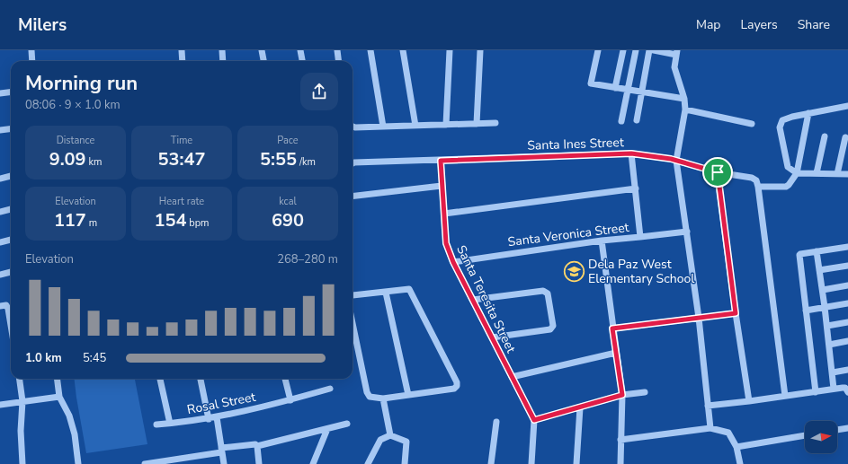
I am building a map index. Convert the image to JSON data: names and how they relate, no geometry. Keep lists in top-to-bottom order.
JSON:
{
  "streets": {
    "street": [
      "Santa Ines Street",
      "Santa Veronica Street",
      "Santa Teresita Street",
      "Rosal Street"
    ]
  },
  "crossings": [
    ["Santa Ines Street", "Santa Teresita Street"],
    ["Santa Veronica Street", "Santa Teresita Street"]
  ],
  "places": {
    "school or university": ["Dela Paz West Elementary School"]
  },
  "north": "right",
  "page": {
    "header": "Milers",
    "nav": ["Map", "Layers", "Share"],
    "heading": ["Morning run", "08:06 · 9 × 1.0 km"],
    "stats": [
      ["Distance", "9.09 km"],
      ["Time", "53:47"],
      ["Pace", "5:55 /km"],
      ["Elevation", "117 m"],
      ["Heart rate", "154 bpm"],
      ["kcal", "690"]
    ],
    "chart": ["Elevation", "268–280 m"],
    "list": [
      {
        "name": "1.0 km",
        "note": "5:45"
      }
    ]
  }
}
